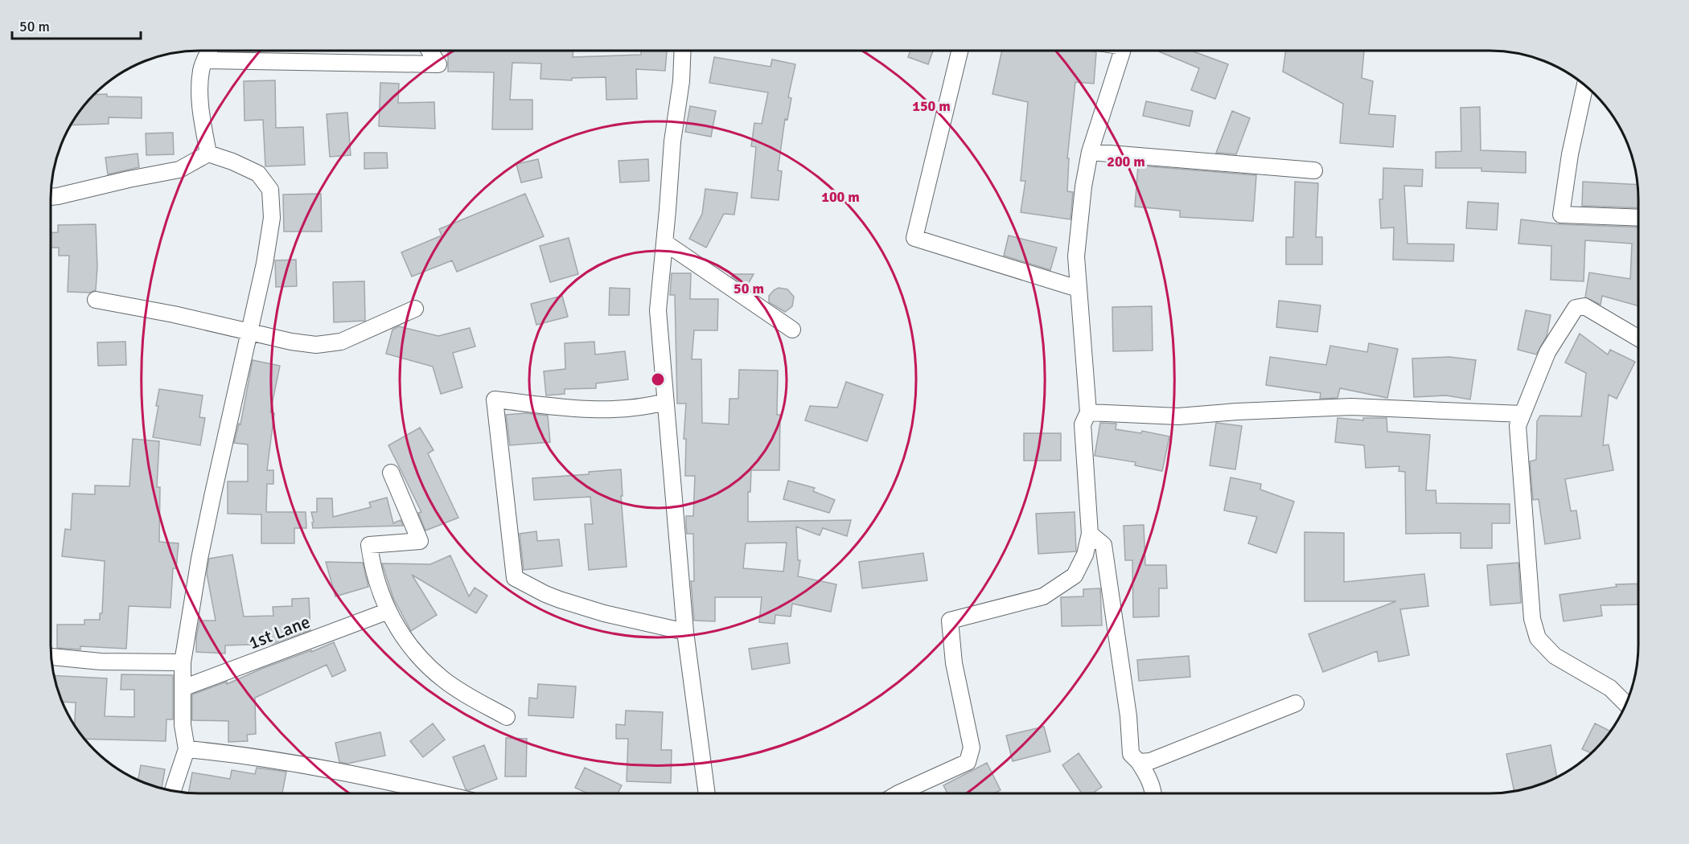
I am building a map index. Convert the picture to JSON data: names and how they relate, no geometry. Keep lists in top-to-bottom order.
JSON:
{
  "streets": {
    "street": ["1st Lane"]
  },
  "scale_bar": "50 m",
  "rings": [
    "150 m",
    "200 m",
    "100 m",
    "50 m"
  ]
}
